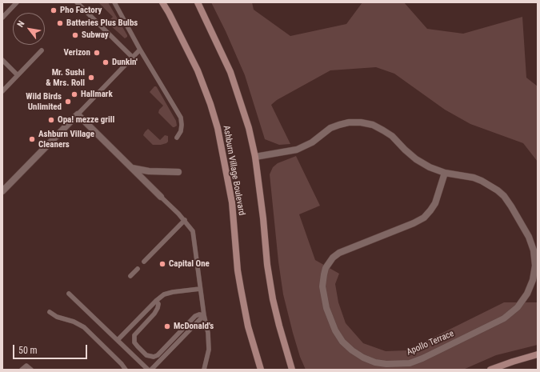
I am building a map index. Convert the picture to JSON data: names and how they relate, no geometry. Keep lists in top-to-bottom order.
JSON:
{
  "streets": {
    "main road": ["Ashburn Village Boulevard"],
    "street": ["Apollo Terrace"]
  },
  "places": [
    "Pho Factory",
    "Batteries Plus Bulbs",
    "Subway",
    "Verizon",
    "Dunkin'",
    "Mr. Sushi & Mrs. Roll",
    "Hallmark",
    "Wild Birds Unlimited",
    "Opa! mezze grill",
    "Ashburn Village Cleaners",
    "Capital One",
    "McDonald's"
  ],
  "scale_bar": "50 m",
  "north": "top left"
}
